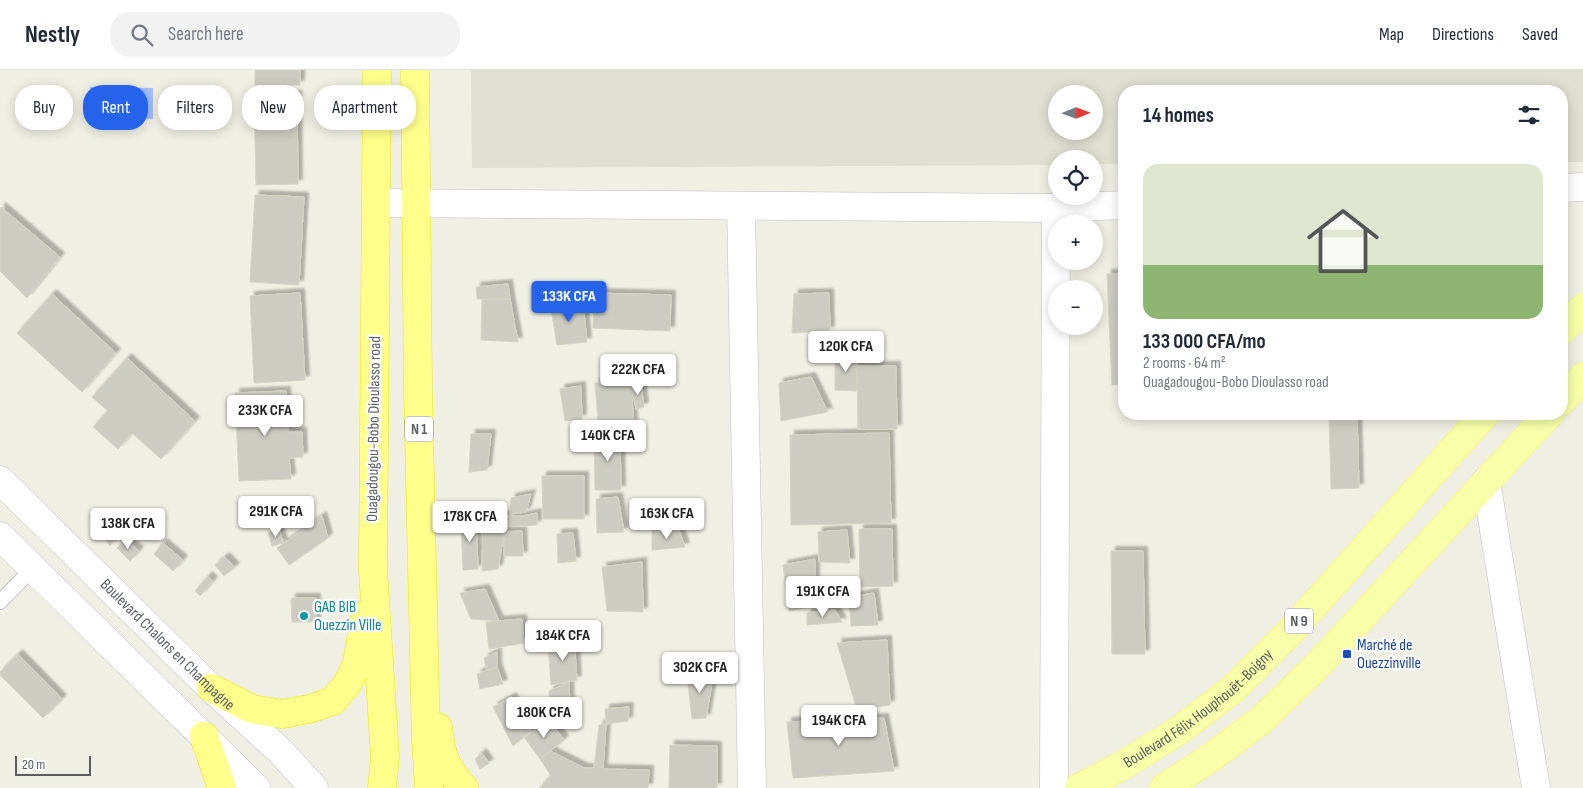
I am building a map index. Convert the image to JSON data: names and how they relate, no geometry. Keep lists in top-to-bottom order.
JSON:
{
  "streets": {
    "highway": ["Ouagadougou-Bobo Dioulasso road", "N 1"],
    "main road": ["N 9", "Boulevard Félix Houphouët-Boigny"],
    "street": ["Boulevard Chalons en Champagne"]
  },
  "places": {
    "other": ["GAB BIB Ouezzin Ville"],
    "transit": ["Marché de Ouezzinville"]
  },
  "scale_bar": "20 m",
  "north": "right",
  "page": {
    "header": "Nestly",
    "search": "Search here",
    "nav": ["Map", "Directions", "Saved"],
    "map_buttons": ["+", "−"],
    "chip": [
      "Buy",
      "Rent",
      "Filters",
      "New",
      "Apartment"
    ],
    "heading": "14 homes",
    "list": [
      {
        "name": "133 000 CFA/mo",
        "note": "2 rooms · 64 m² · Ouagadougou-Bobo Dioulasso road"
      }
    ],
    "price": [
      "133K CFA",
      "120K CFA",
      "222K CFA",
      "233K CFA",
      "140K CFA",
      "291K CFA",
      "163K CFA",
      "178K CFA",
      "138K CFA",
      "191K CFA",
      "184K CFA",
      "302K CFA",
      "180K CFA",
      "194K CFA"
    ],
    "scale": "20 m"
  }
}
